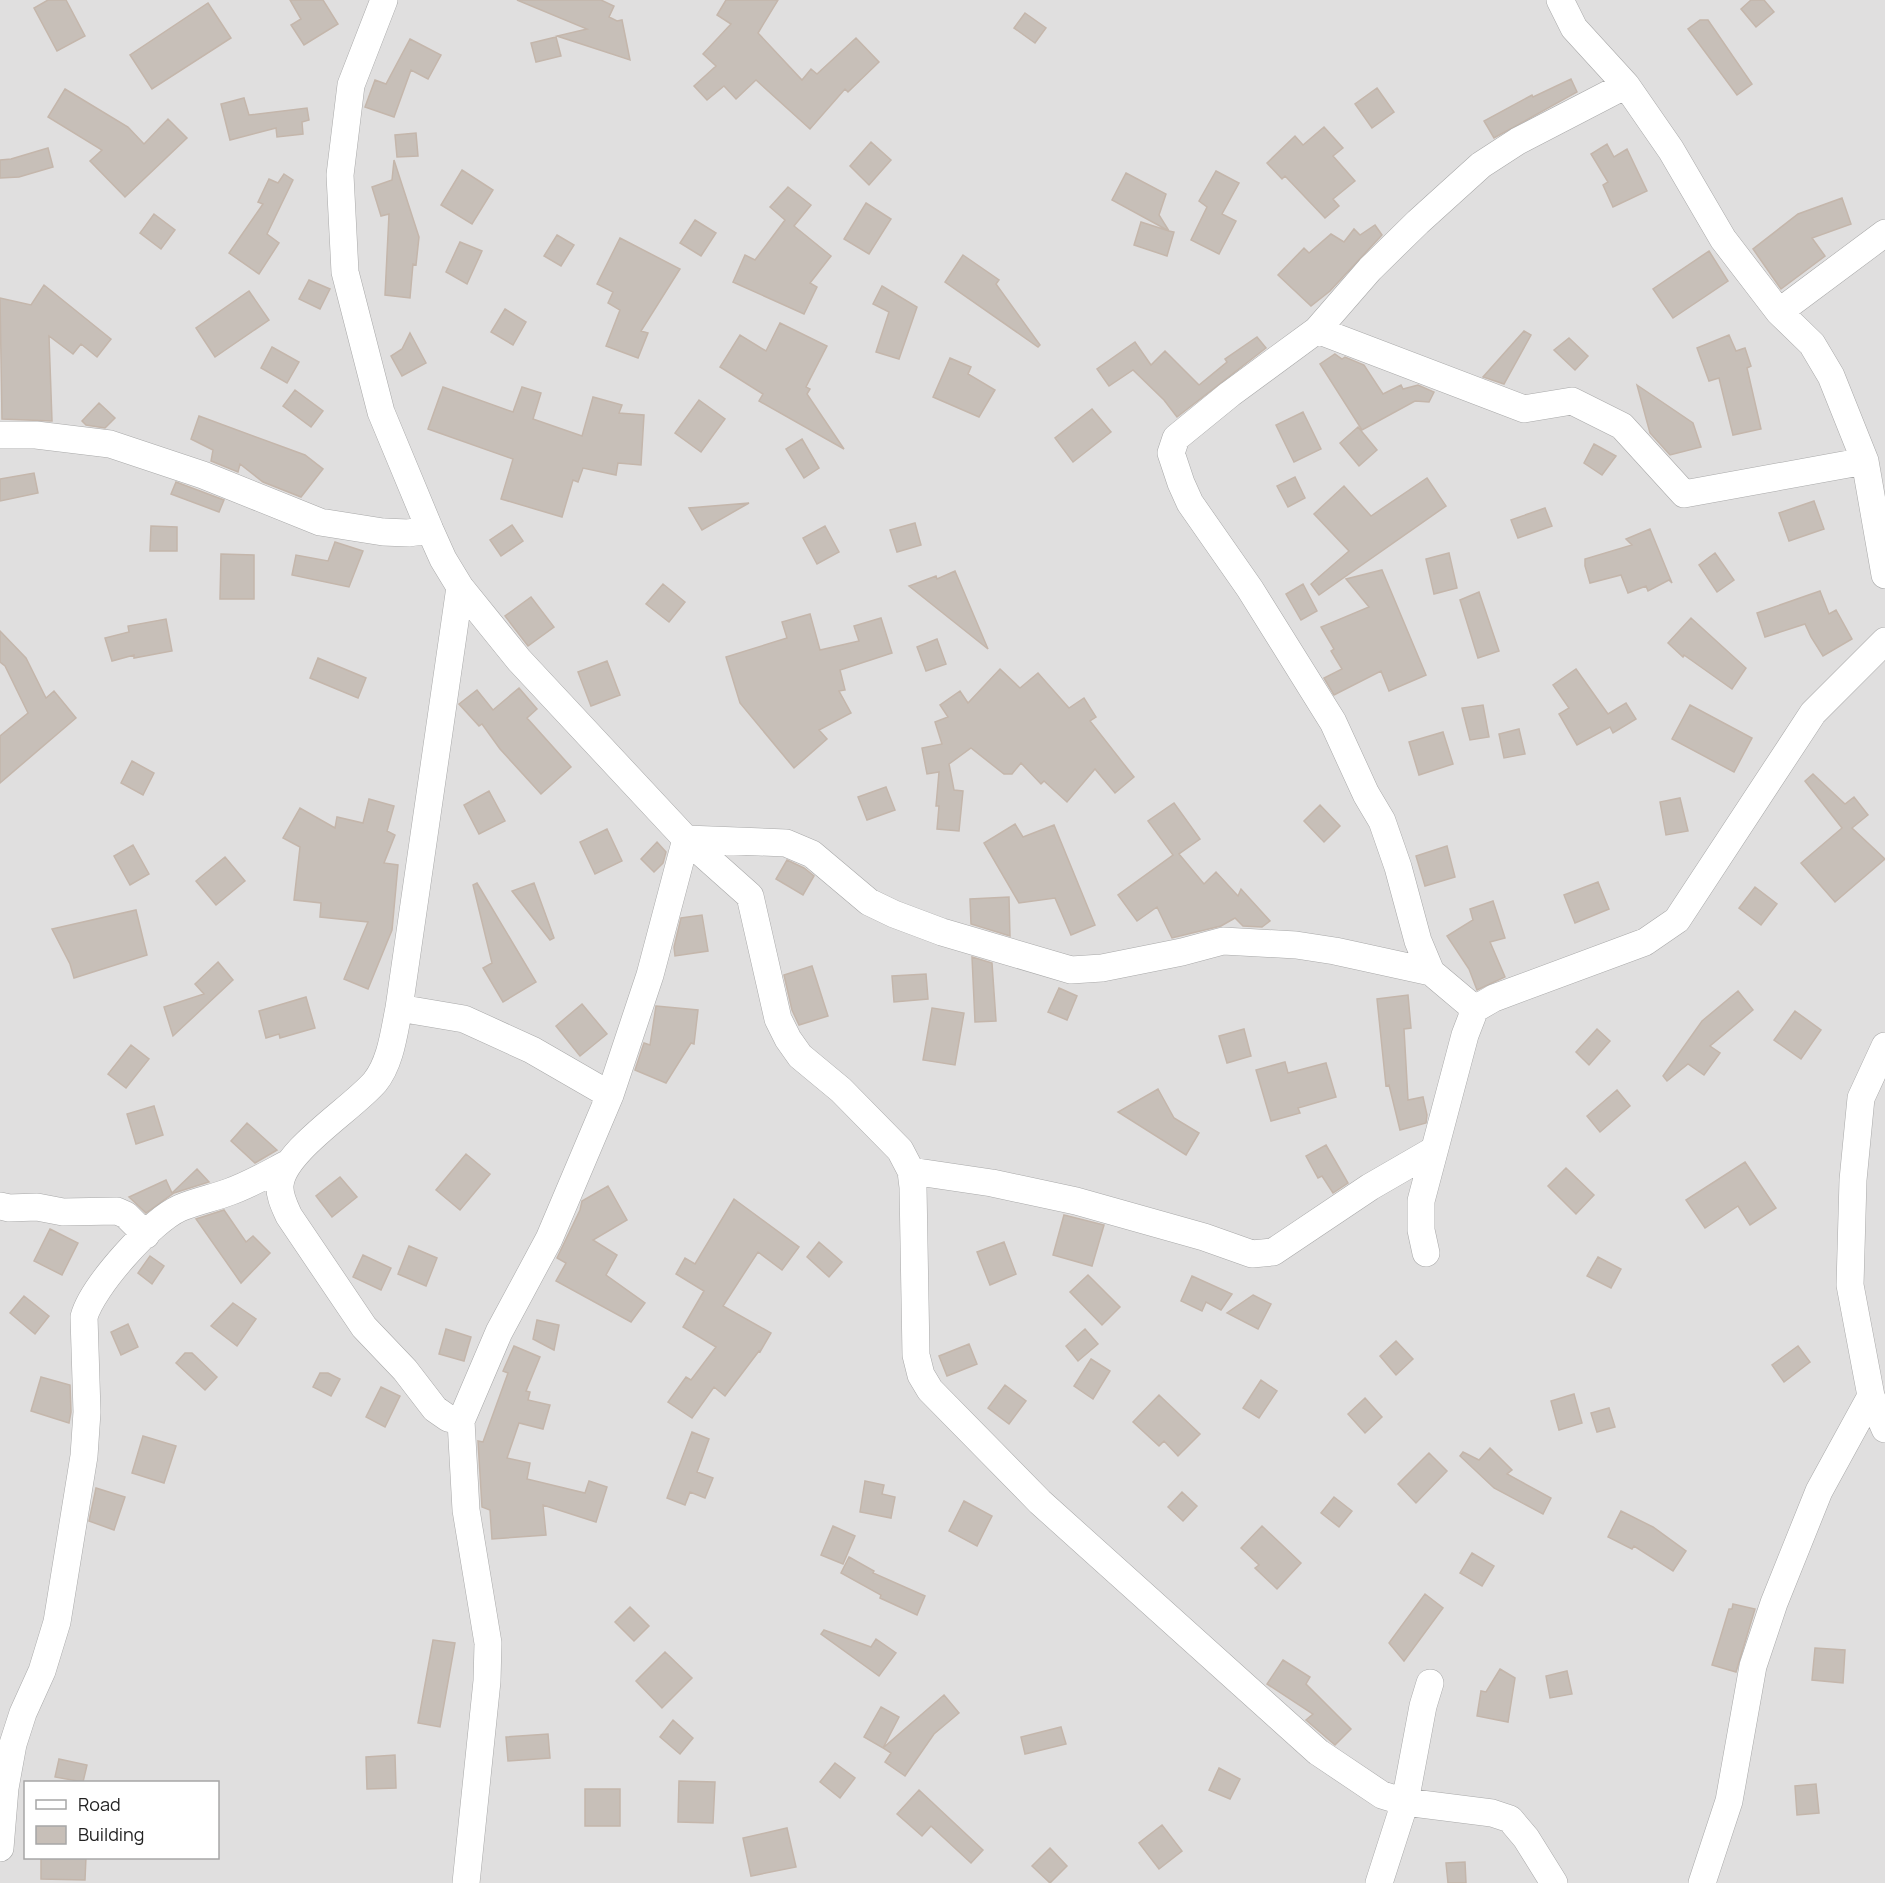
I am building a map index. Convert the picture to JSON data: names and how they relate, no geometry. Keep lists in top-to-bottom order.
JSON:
{
  "legend": ["Road", "Building"]
}
